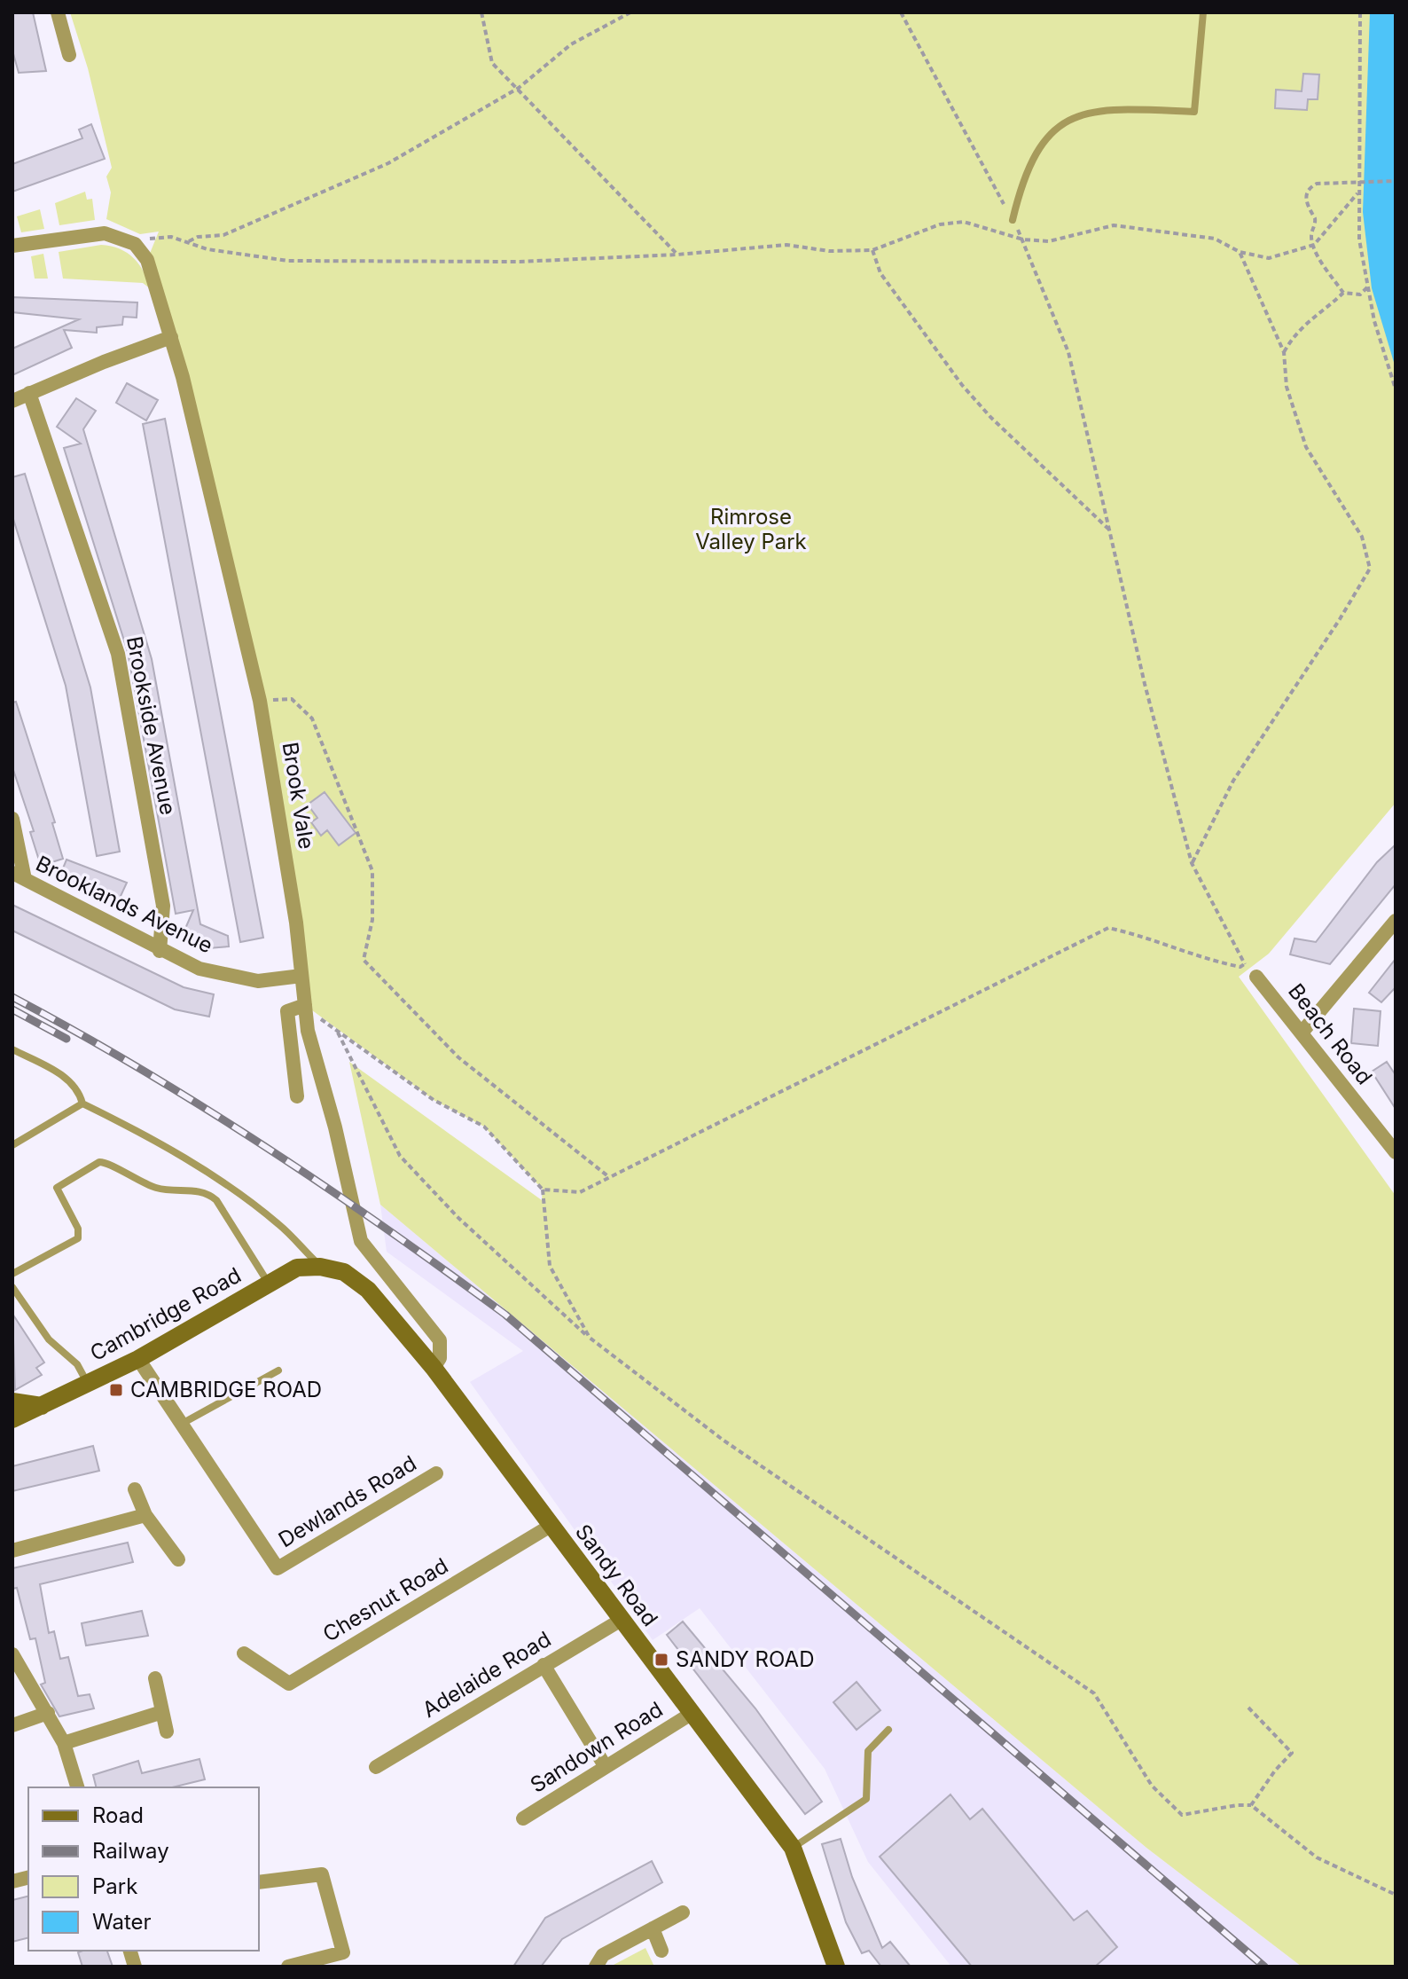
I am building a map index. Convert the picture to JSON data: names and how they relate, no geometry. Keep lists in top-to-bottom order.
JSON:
{
  "streets": {
    "main road": ["Cambridge Road", "Sandy Road"],
    "street": [
      "Brookside Avenue",
      "Brook Vale",
      "Brooklands Avenue",
      "Beach Road",
      "Dewlands Road",
      "Chesnut Road",
      "Adelaide Road",
      "Sandown Road"
    ]
  },
  "crossings": [
    ["Brookside Avenue", "Brooklands Avenue"],
    ["Brook Vale", "Brooklands Avenue"],
    ["Brook Vale", "Sandy Road"],
    ["Cambridge Road", "Dewlands Road"],
    ["Cambridge Road", "Sandy Road"],
    ["Sandy Road", "Chesnut Road"],
    ["Sandy Road", "Adelaide Road"],
    ["Sandy Road", "Sandown Road"]
  ],
  "parks": ["Rimrose Valley Park"],
  "places": {
    "transit": ["CAMBRIDGE ROAD", "SANDY ROAD"]
  },
  "legend": [
    "Road",
    "Railway",
    "Park",
    "Water"
  ]
}
